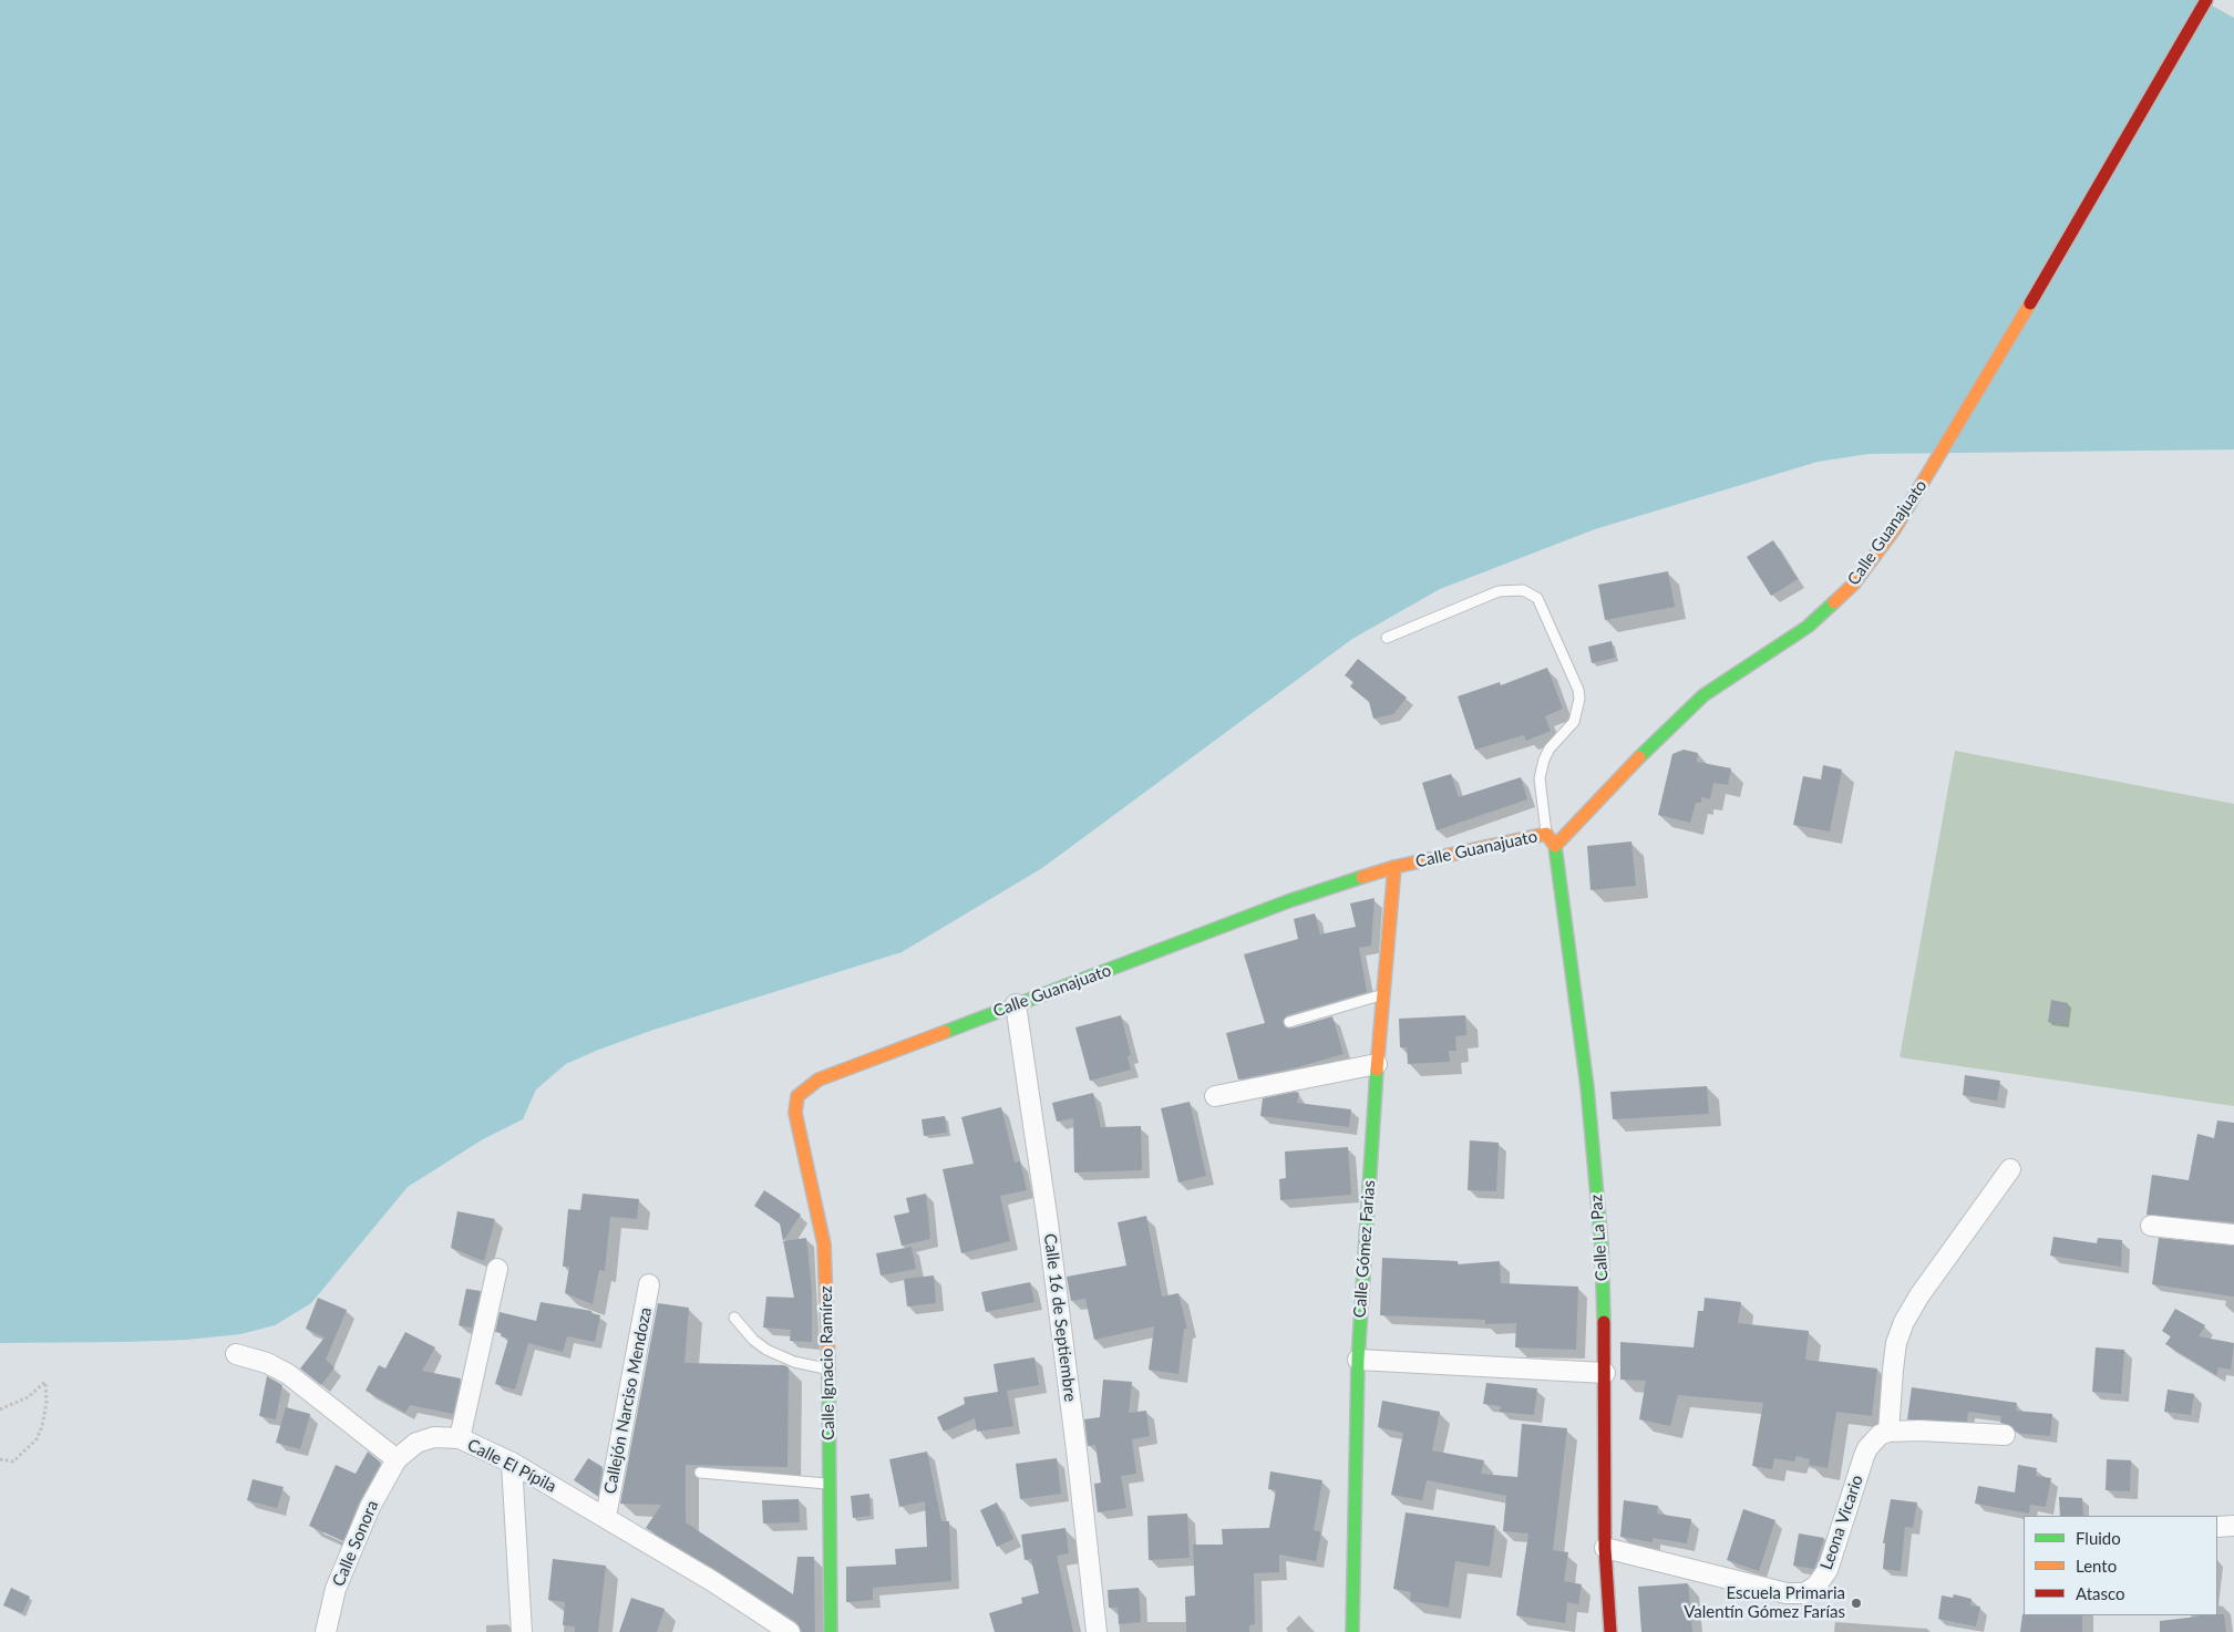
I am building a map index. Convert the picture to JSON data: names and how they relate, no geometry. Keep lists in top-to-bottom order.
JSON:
{
  "streets": {
    "street": [
      "Calle Guanajuato",
      "Calle La Paz",
      "Calle Gómez Farias",
      "Calle 16 de Septiembre",
      "Calle Ignacio Ramírez",
      "Callejón Narciso Mendoza",
      "Calle El Pípila",
      "Leona Vicario",
      "Calle Sonora"
    ]
  },
  "crossings": [
    ["Calle Guanajuato", "Calle La Paz"],
    ["Calle Guanajuato", "Calle Gómez Farias"],
    ["Calle Guanajuato", "Calle 16 de Septiembre"],
    ["Calle Guanajuato", "Calle Ignacio Ramírez"],
    ["Calle La Paz", "Leona Vicario"],
    ["Callejón Narciso Mendoza", "Calle El Pípila"],
    ["Calle El Pípila", "Calle Sonora"]
  ],
  "places": ["Escuela Primaria Valentín Gómez Farías"],
  "legend": ["Fluido", "Lento", "Atasco"]
}
